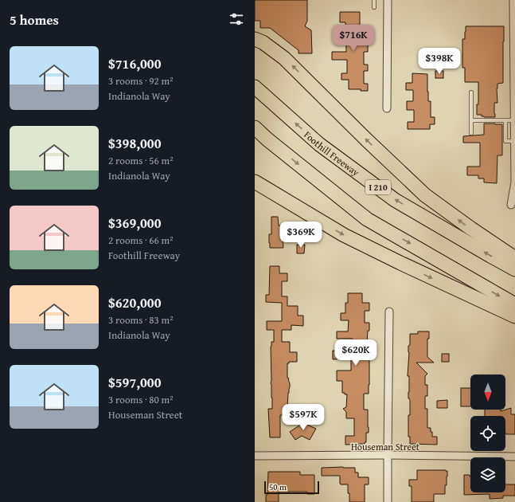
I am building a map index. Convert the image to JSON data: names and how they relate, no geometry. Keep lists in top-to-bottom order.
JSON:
{
  "streets": {
    "highway": ["Foothill Freeway", "I 210"],
    "street": ["Houseman Street"]
  },
  "scale_bar": "50 m",
  "north": "bottom",
  "page": {
    "heading": "5 homes",
    "price": [
      "$716K",
      "$398K",
      "$369K",
      "$620K",
      "$597K"
    ],
    "list": [
      {
        "name": "$716,000",
        "note": "3 rooms · 92 m² · Indianola Way"
      },
      {
        "name": "$398,000",
        "note": "2 rooms · 56 m² · Indianola Way"
      },
      {
        "name": "$369,000",
        "note": "2 rooms · 66 m² · Foothill Freeway"
      },
      {
        "name": "$620,000",
        "note": "3 rooms · 83 m² · Indianola Way"
      },
      {
        "name": "$597,000",
        "note": "3 rooms · 80 m² · Houseman Street"
      }
    ],
    "scale": "50 m"
  }
}
